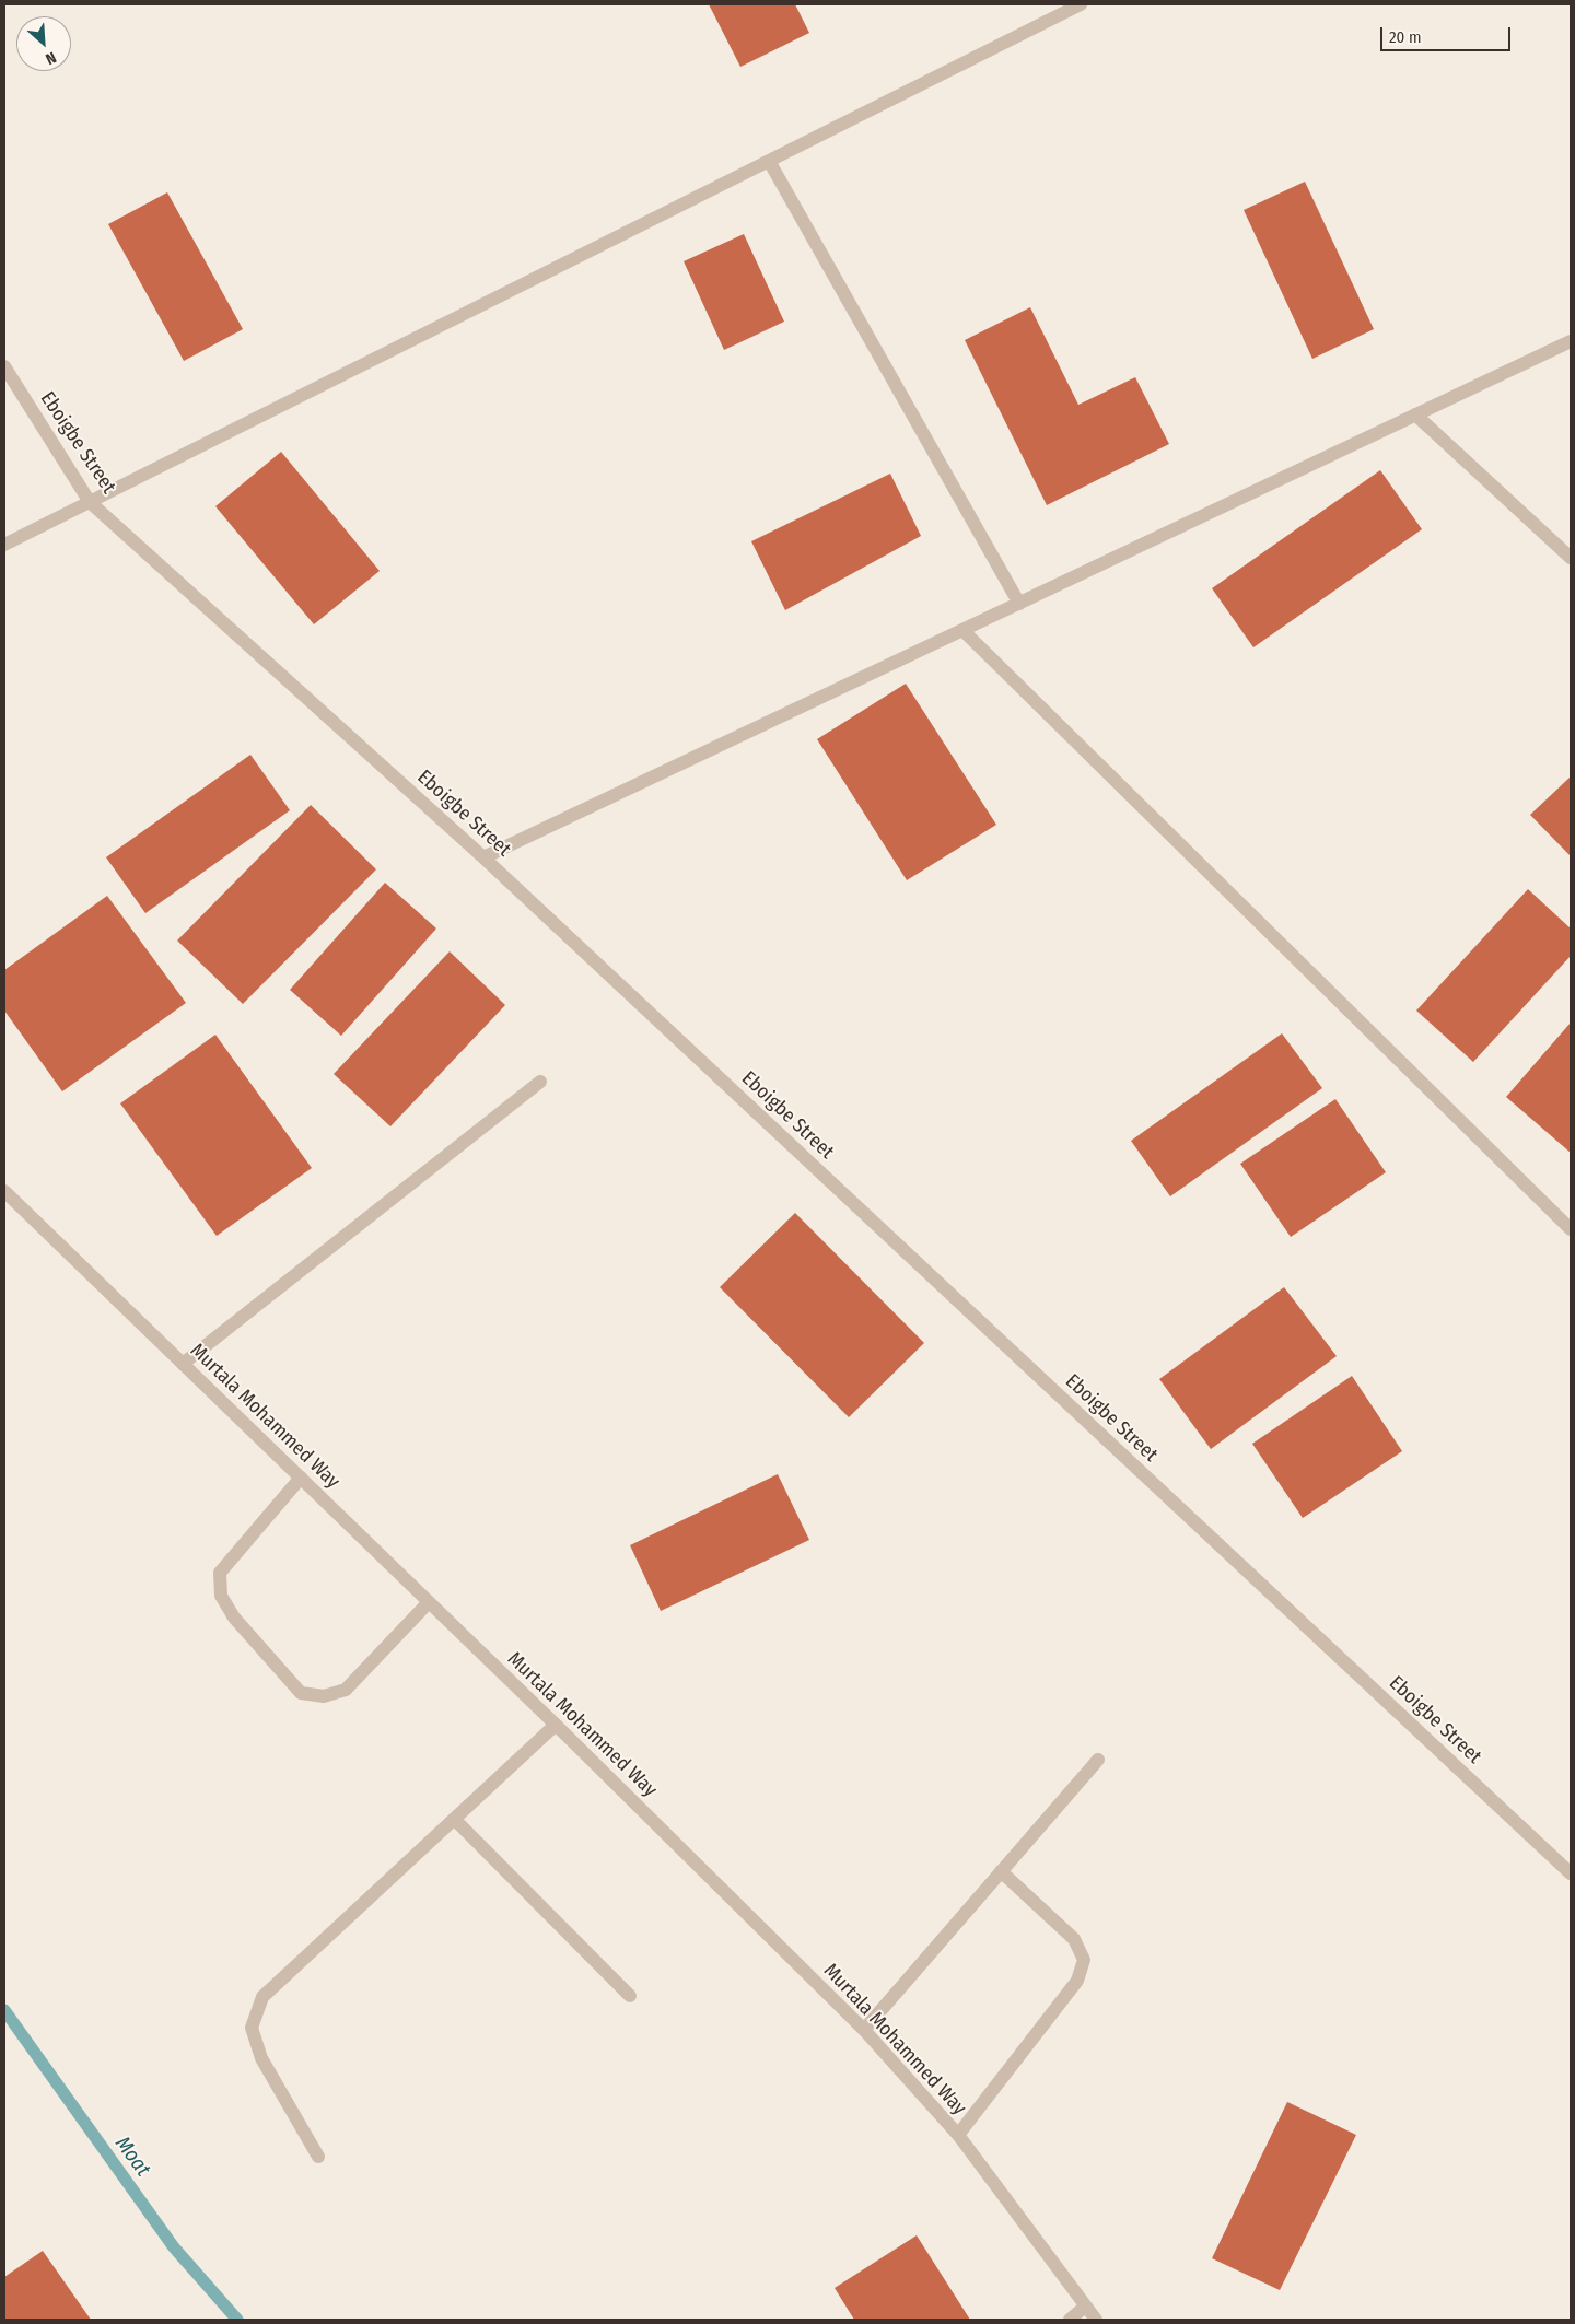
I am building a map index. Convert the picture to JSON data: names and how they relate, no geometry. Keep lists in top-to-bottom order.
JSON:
{
  "streets": {
    "street": ["Eboigbe Street", "Murtala Mohammed Way"]
  },
  "water": ["Moat"],
  "scale_bar": "20 m",
  "north": "bottom right"
}
